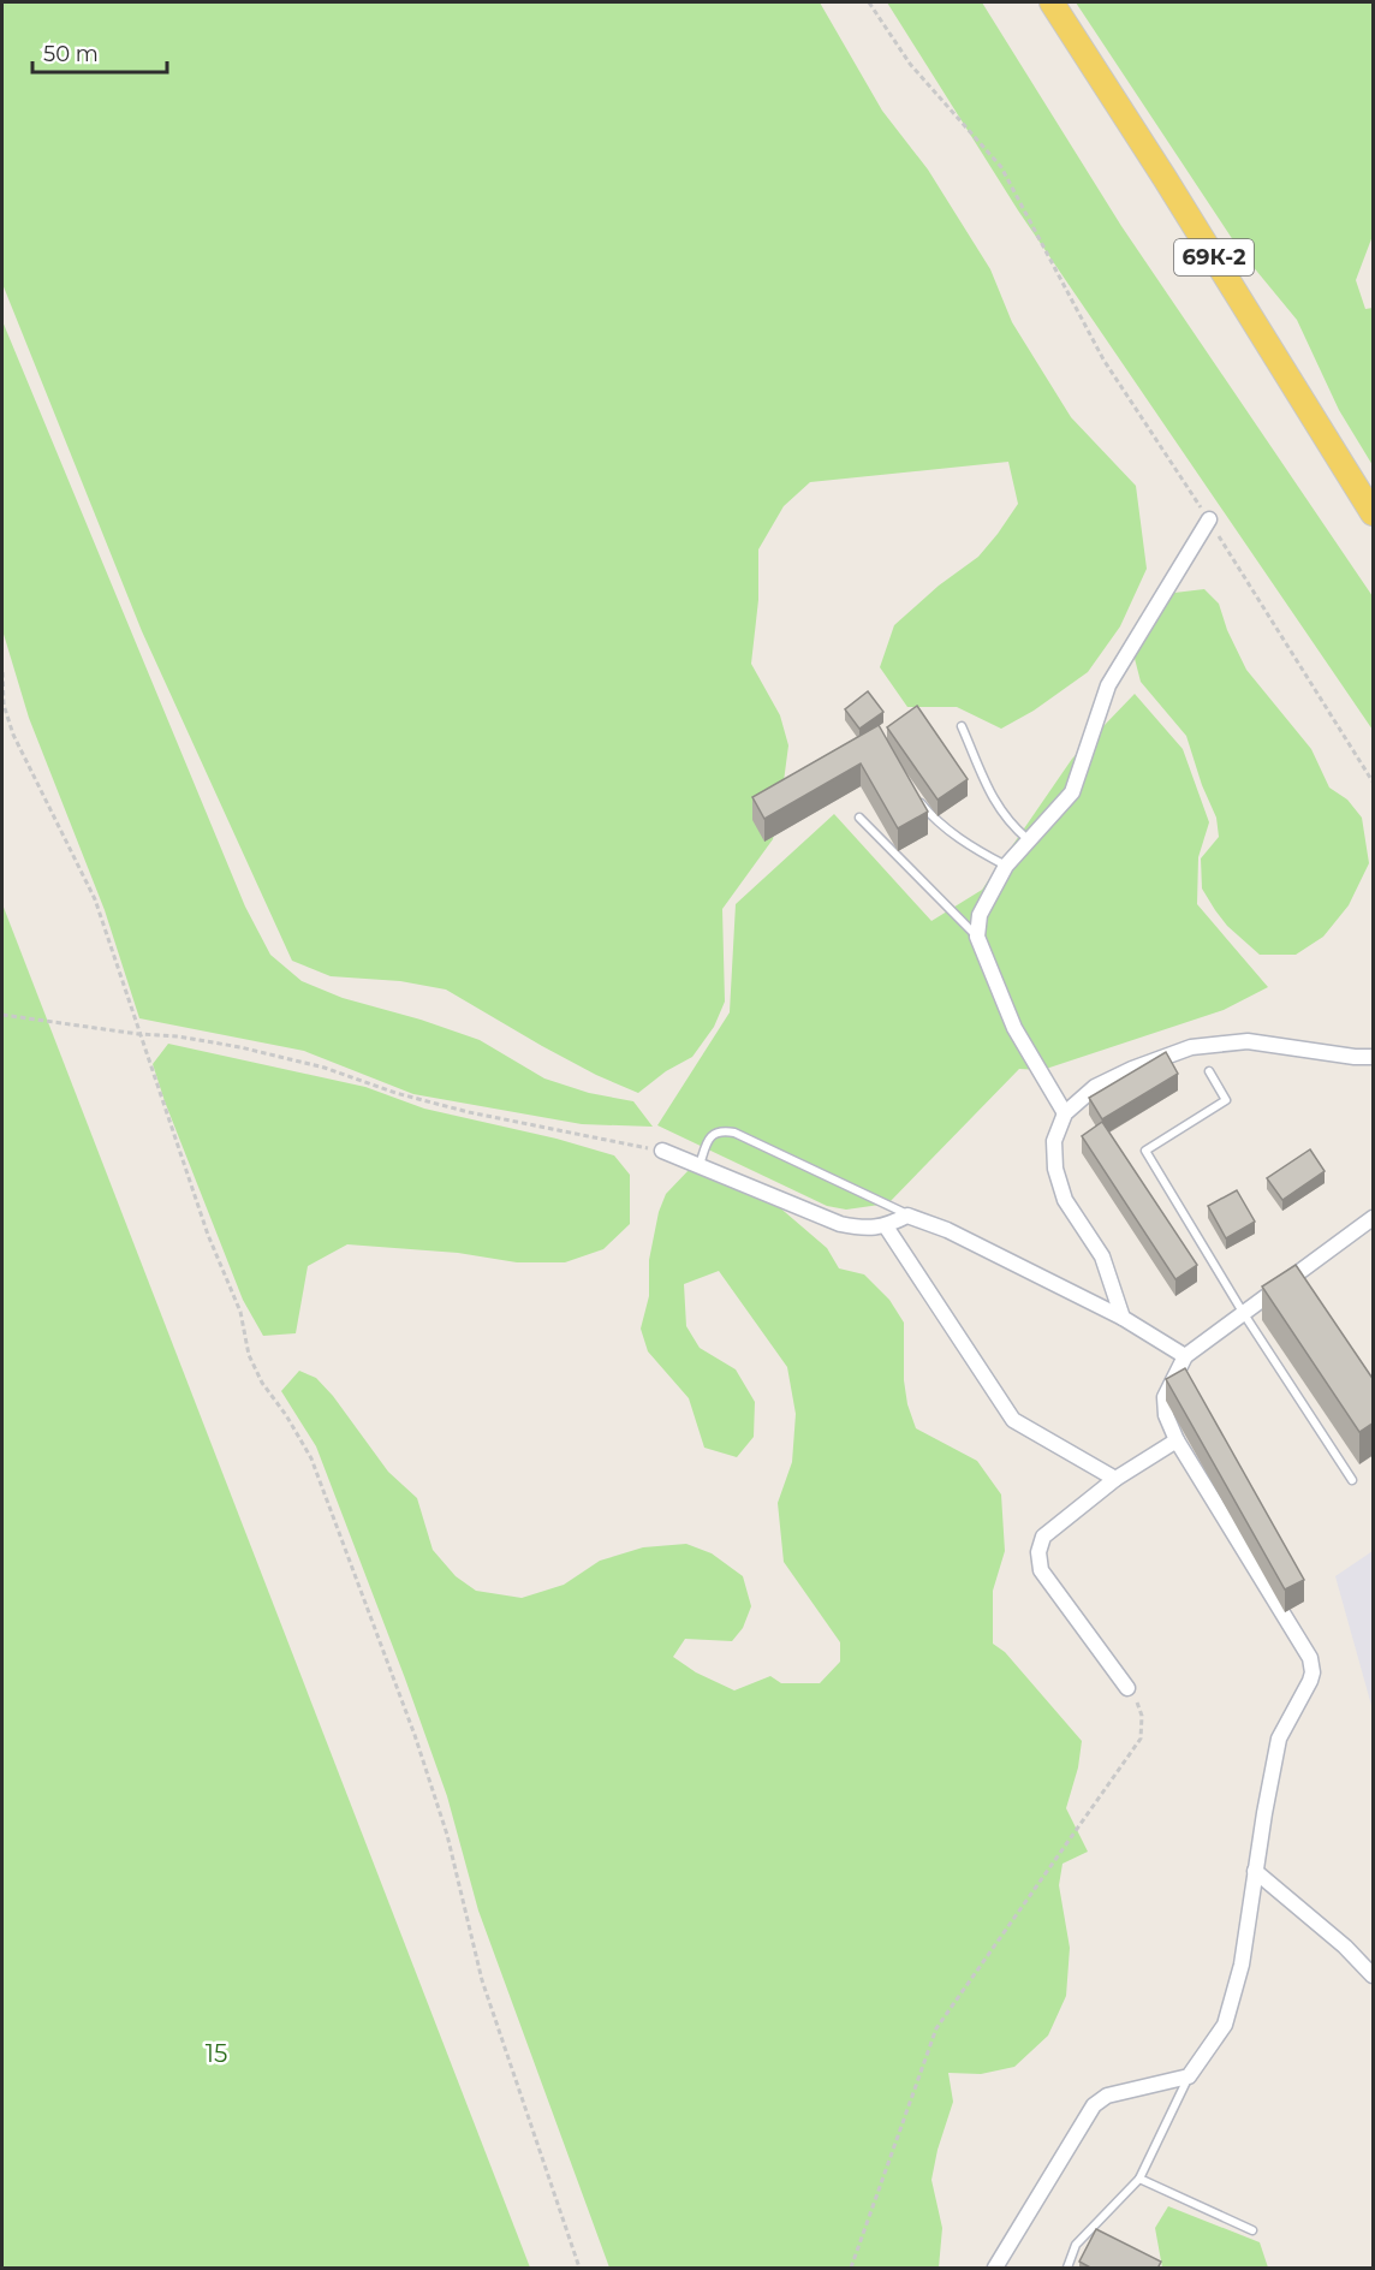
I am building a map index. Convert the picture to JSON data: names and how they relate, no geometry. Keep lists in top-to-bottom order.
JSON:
{
  "streets": {
    "main road": ["69К-2"]
  },
  "parks": ["15"],
  "scale_bar": "50 m"
}
